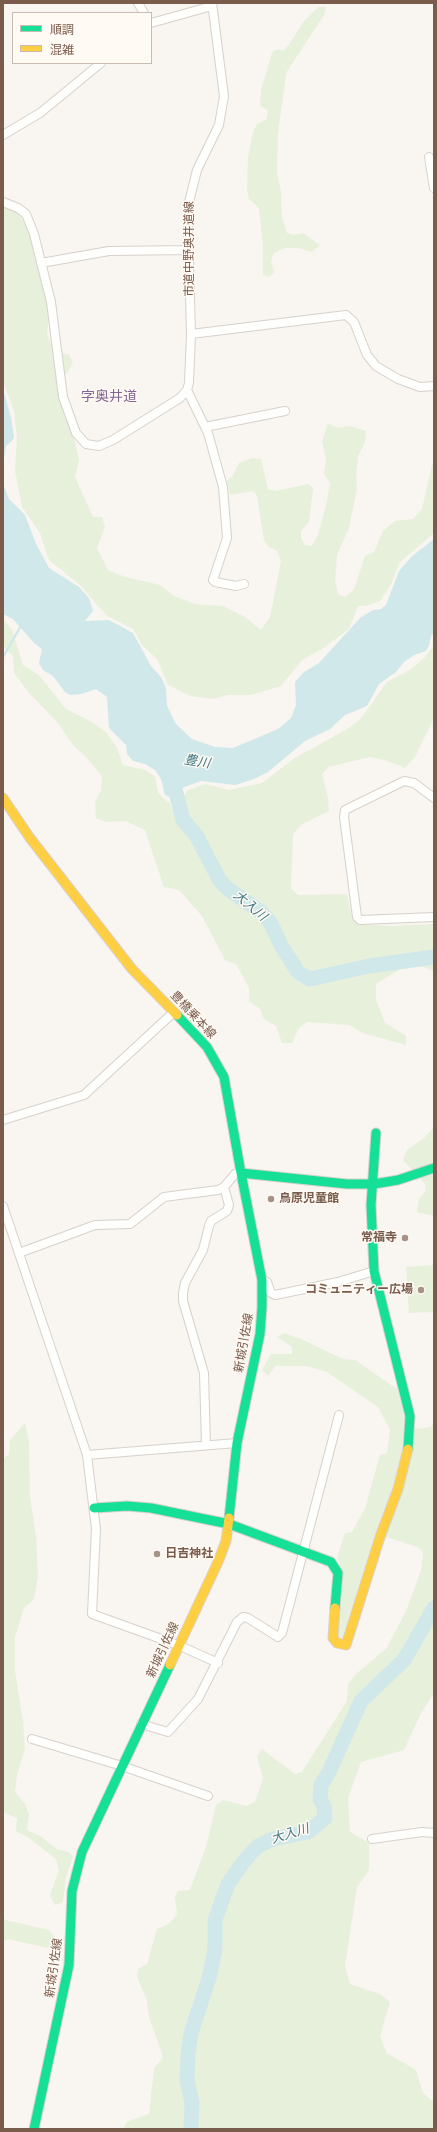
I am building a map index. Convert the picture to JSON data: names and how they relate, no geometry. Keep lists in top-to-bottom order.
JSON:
{
  "streets": {
    "main road": ["豊橋乗本線", "新城引佐線"],
    "street": ["市道中野奥井道線"]
  },
  "crossings": [
    ["豊橋乗本線", "新城引佐線"]
  ],
  "districts": ["字奥井道"],
  "water": ["豊川", "大入川"],
  "places": [
    "鳥原児童館",
    "常福寺",
    "コミュニティー広場",
    "日吉神社"
  ],
  "legend": ["順調", "混雑"]
}
